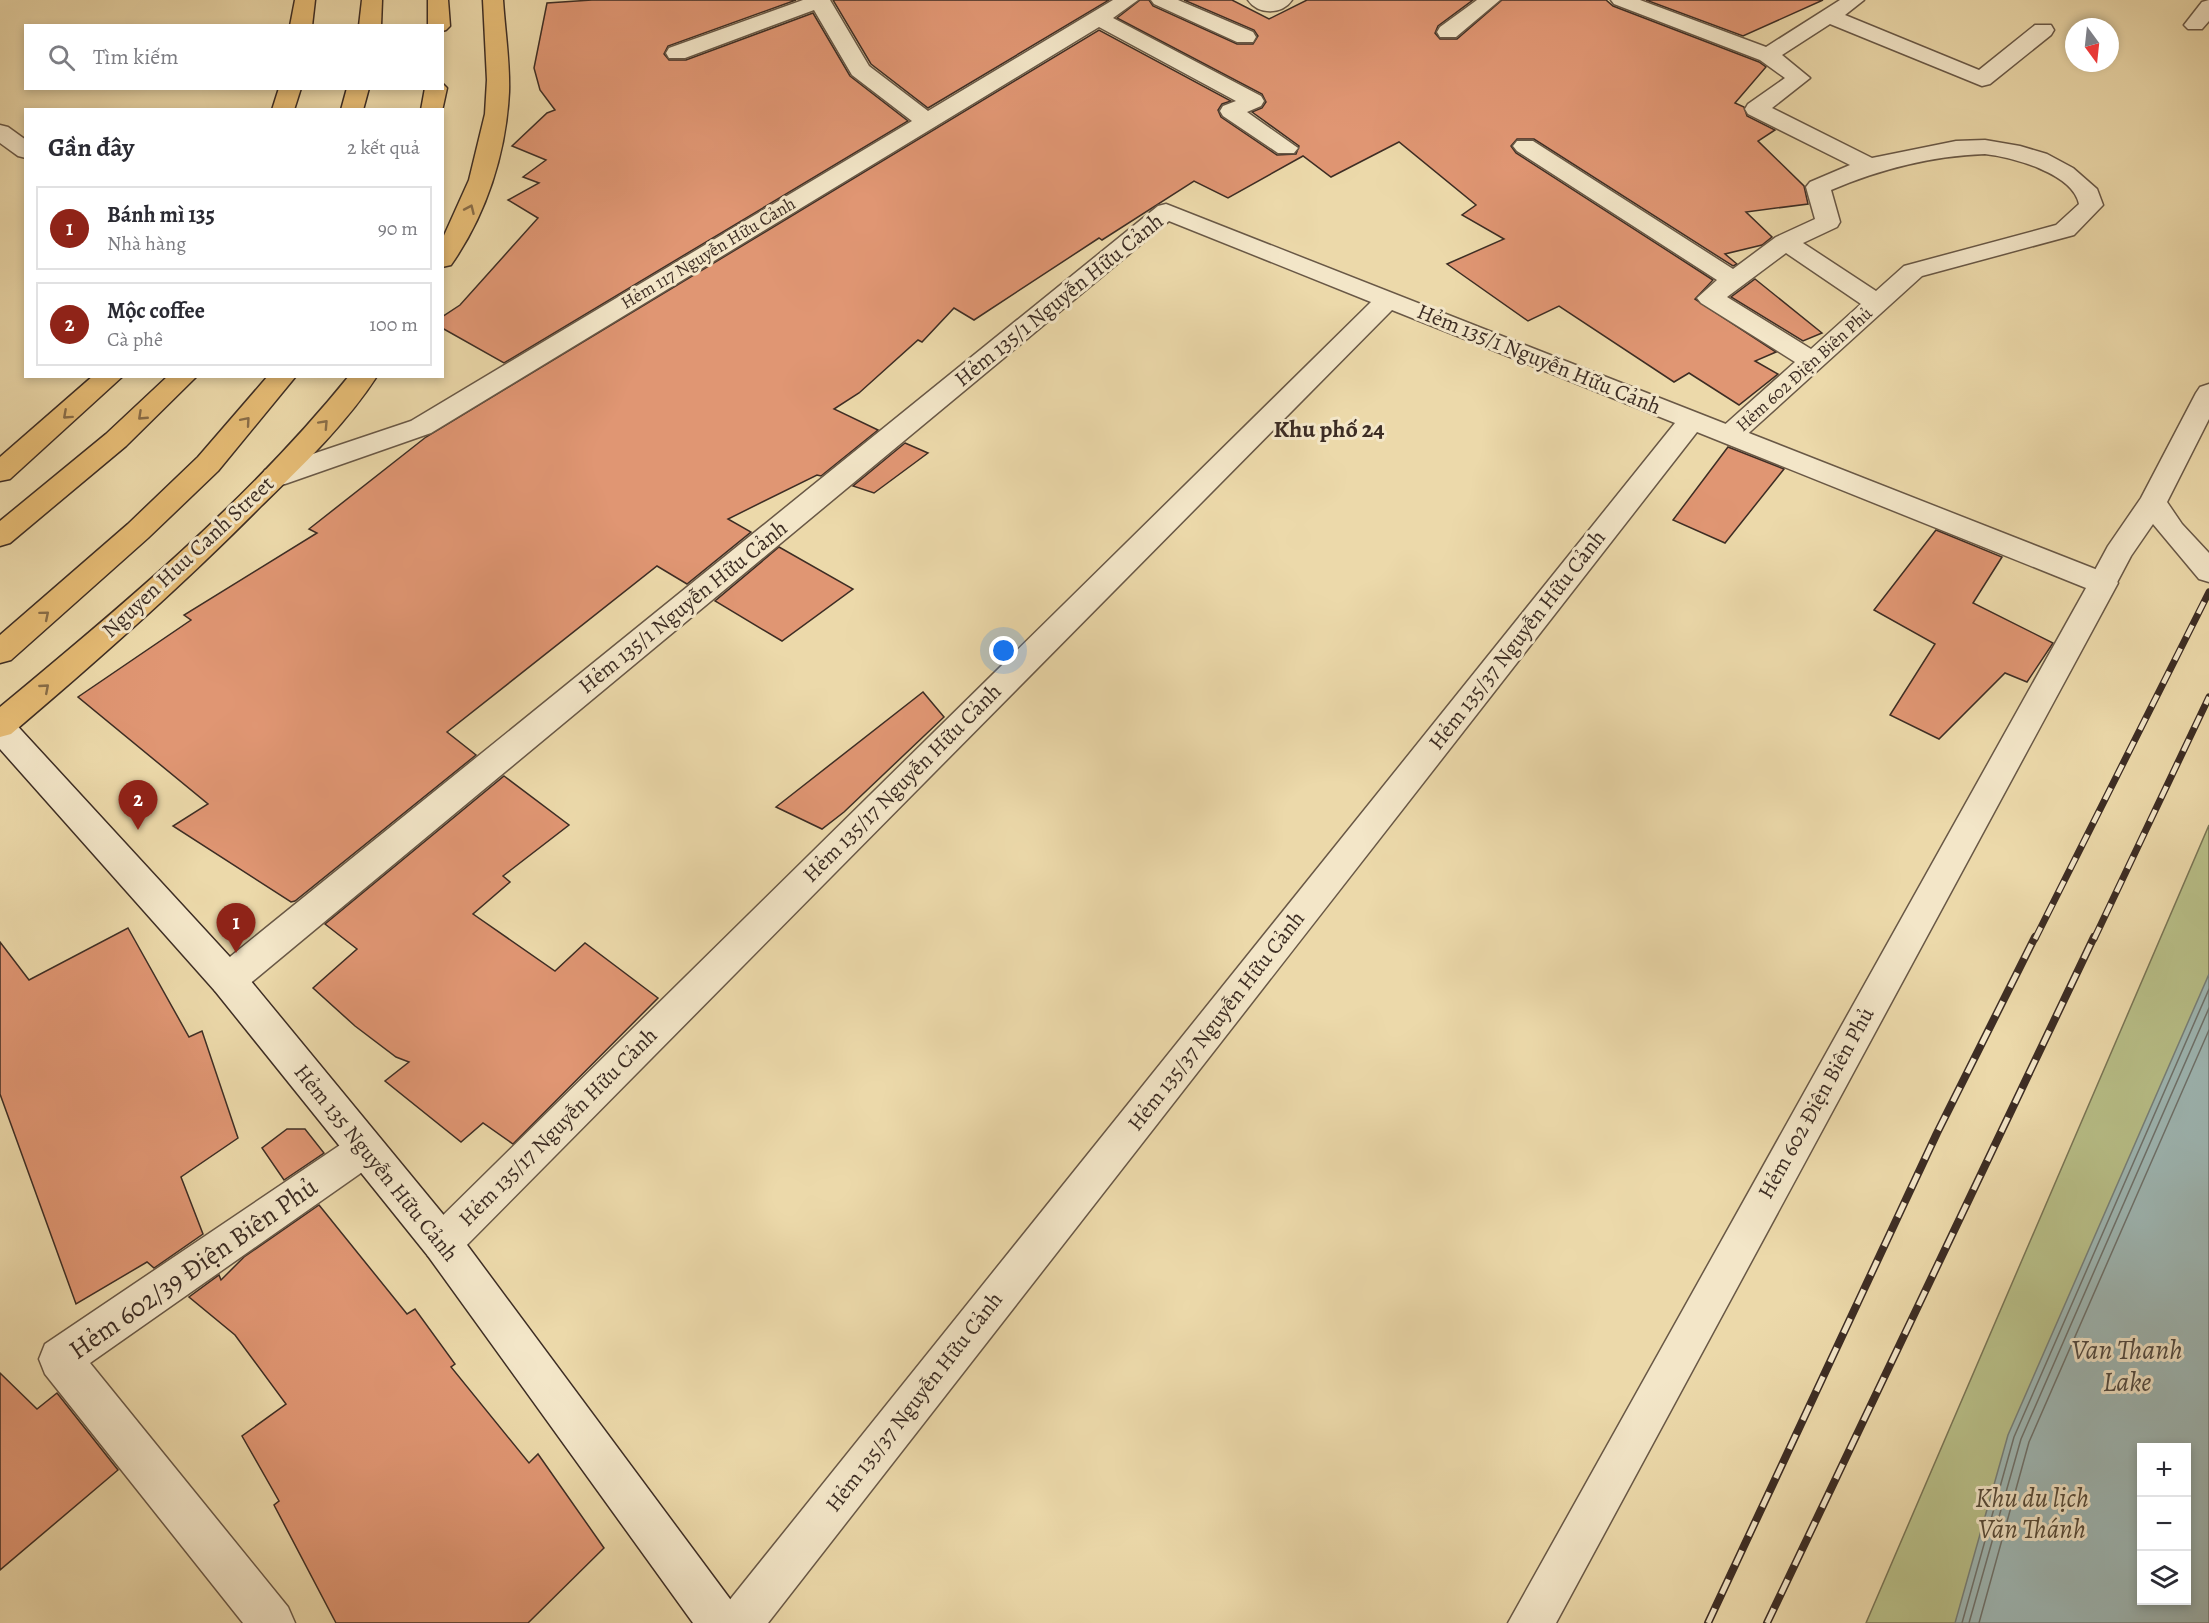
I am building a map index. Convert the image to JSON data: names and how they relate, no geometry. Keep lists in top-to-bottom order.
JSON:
{
  "streets": {
    "main road": ["Nguyen Huu Canh Street"],
    "street": [
      "Hẻm 117 Nguyễn Hữu Cảnh",
      "Hẻm 135/1 Nguyễn Hữu Cảnh",
      "Hẻm 602 Điện Biên Phủ",
      "Hẻm 135/37 Nguyễn Hữu Cảnh",
      "Hẻm 135/17 Nguyễn Hữu Cảnh",
      "Hẻm 135 Nguyễn Hữu Cảnh",
      "Hẻm 602/39 Điện Biên Phủ"
    ]
  },
  "crossings": [
    ["Hẻm 117 Nguyễn Hữu Cảnh", "Nguyen Huu Canh Street"],
    ["Hẻm 135/1 Nguyễn Hữu Cảnh", "Hẻm 602 Điện Biên Phủ"],
    ["Hẻm 135/1 Nguyễn Hữu Cảnh", "Hẻm 135/37 Nguyễn Hữu Cảnh"],
    ["Hẻm 135/1 Nguyễn Hữu Cảnh", "Hẻm 135/17 Nguyễn Hữu Cảnh"],
    ["Hẻm 135/1 Nguyễn Hữu Cảnh", "Hẻm 135 Nguyễn Hữu Cảnh"],
    ["Nguyen Huu Canh Street", "Hẻm 135 Nguyễn Hữu Cảnh"],
    ["Hẻm 135/17 Nguyễn Hữu Cảnh", "Hẻm 135 Nguyễn Hữu Cảnh"],
    ["Hẻm 135 Nguyễn Hữu Cảnh", "Hẻm 602/39 Điện Biên Phủ"]
  ],
  "districts": ["Khu phố 24"],
  "water": ["Van Thanh Lake"],
  "parks": ["Khu du lịch Văn Thánh"],
  "north": "bottom",
  "page": {
    "search": "Tìm kiếm",
    "heading": ["Gần đây", "2 kết quả"],
    "list": [
      {
        "mark": "1",
        "name": "Bánh mì 135",
        "note": "Nhà hàng",
        "value": "90 m"
      },
      {
        "mark": "2",
        "name": "Mộc coffee",
        "note": "Cà phê",
        "value": "100 m"
      }
    ],
    "pins": ["2", "1"],
    "map_buttons": ["+", "−"]
  }
}
